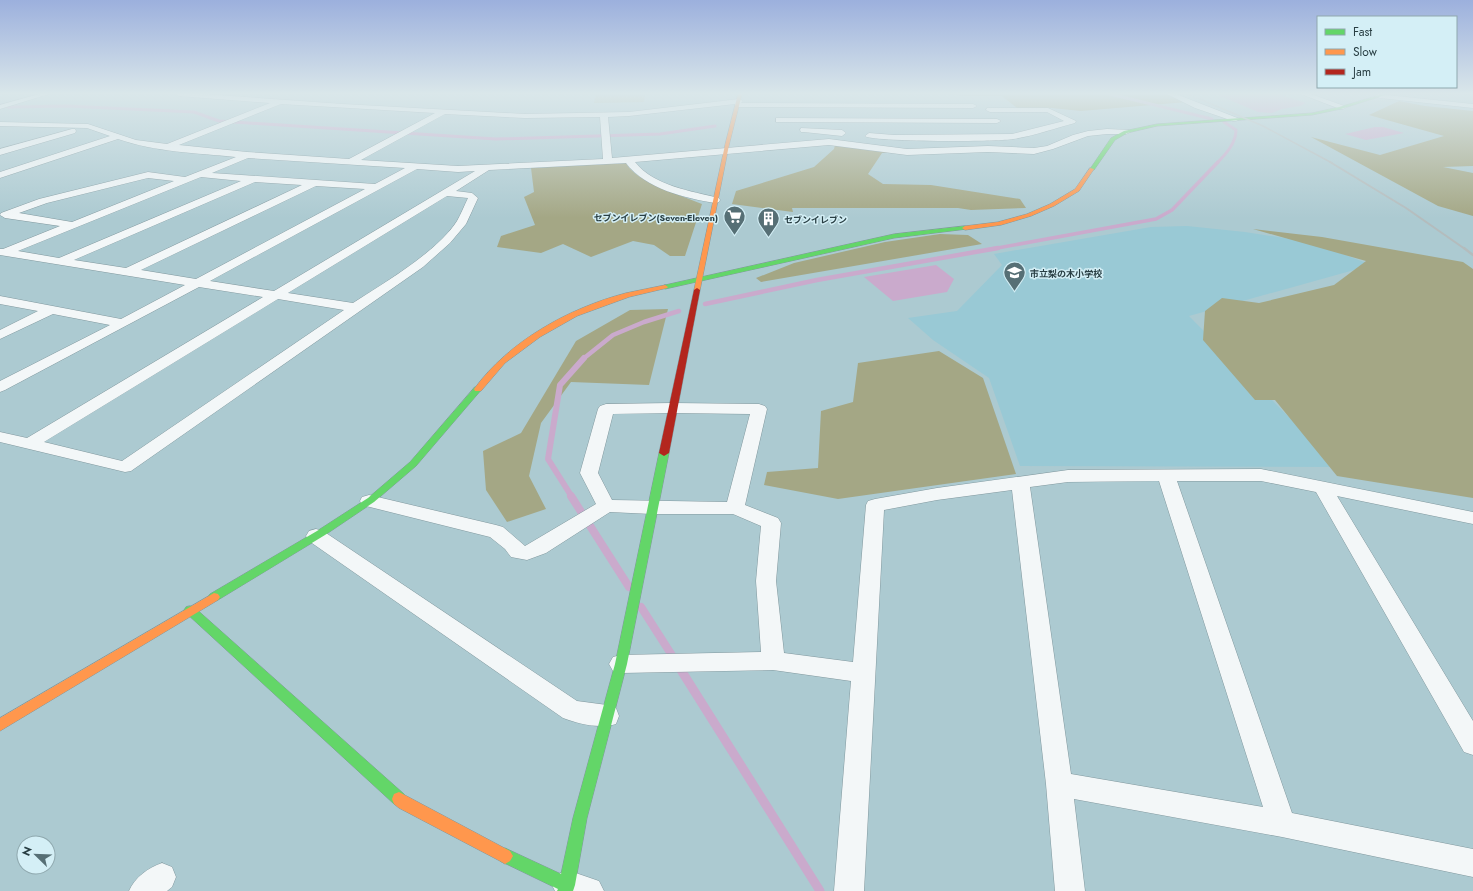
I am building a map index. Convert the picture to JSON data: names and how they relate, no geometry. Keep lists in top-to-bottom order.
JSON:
{
  "places": {
    "supermarket": ["セブンイレブン(Seven-Eleven)"],
    "building": ["セブンイレブン"],
    "school or university": ["市立梨の木小学校"]
  },
  "legend": ["Fast", "Slow", "Jam"],
  "north": "top left"
}
